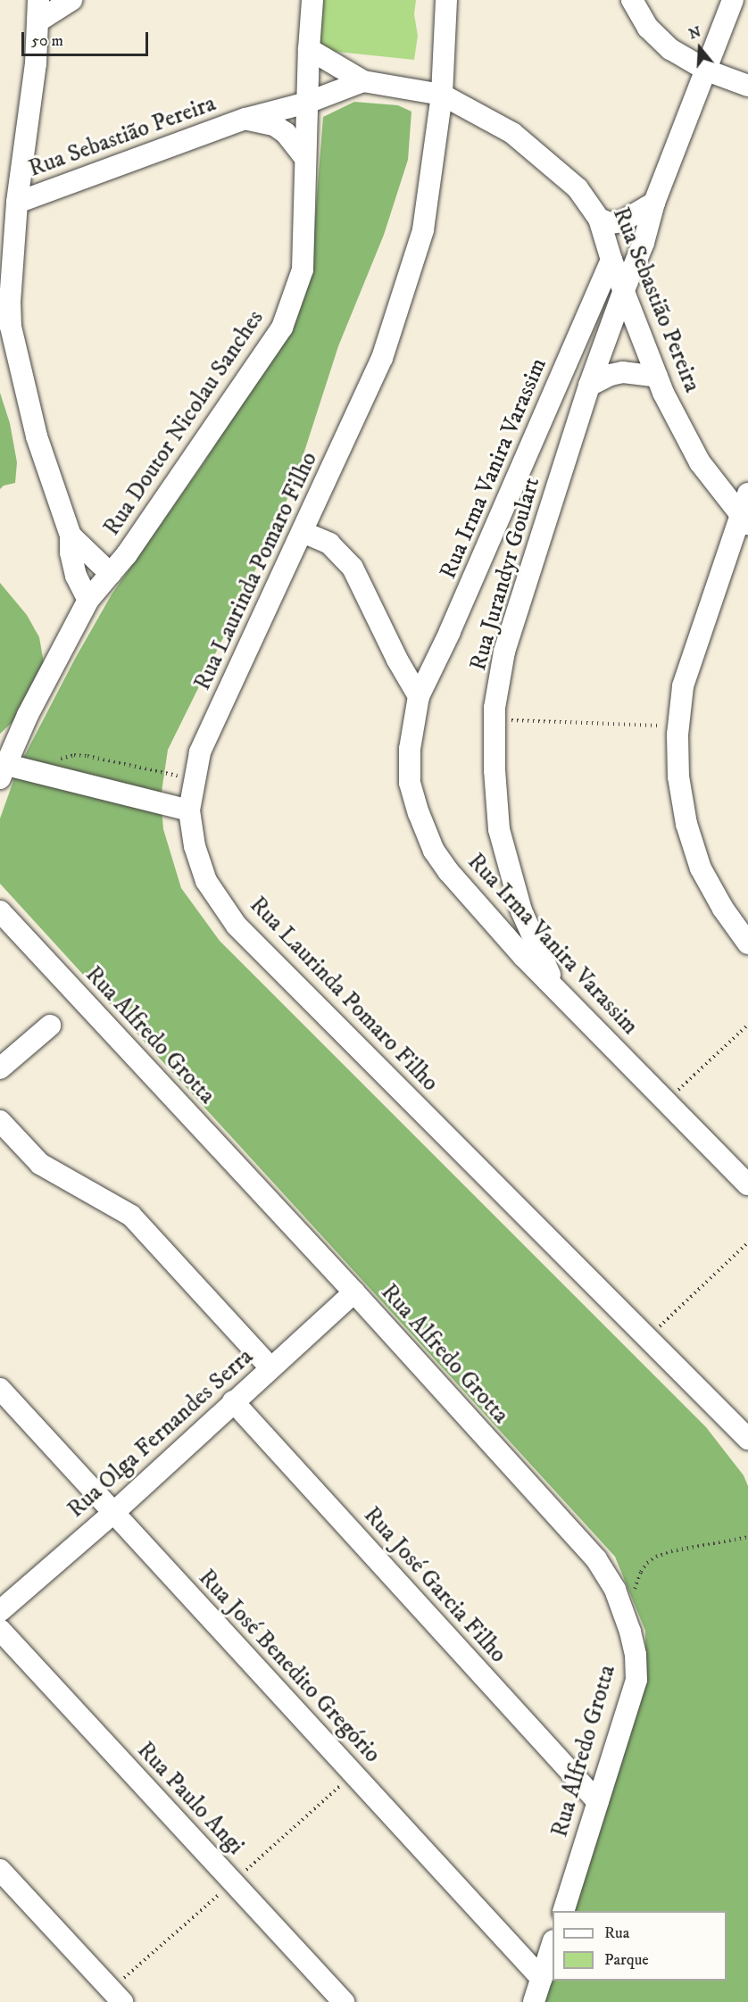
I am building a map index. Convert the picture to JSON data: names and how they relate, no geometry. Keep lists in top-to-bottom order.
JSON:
{
  "streets": {
    "street": [
      "Rua Sebastião Pereira",
      "Rua Doutor Nicolau Sanches",
      "Rua Irma Vanira Varassim",
      "Rua Laurinda Pomaro Filho",
      "Rua Jurandyr Goulart",
      "Rua Alfredo Grotta",
      "Rua Olga Fernandes Serra",
      "Rua José Garcia Filho",
      "Rua José Benedito Gregório",
      "Rua Paulo Angi"
    ]
  },
  "crossings": [
    ["Rua Sebastião Pereira", "Rua Doutor Nicolau Sanches"],
    ["Rua Sebastião Pereira", "Rua Irma Vanira Varassim"],
    ["Rua Sebastião Pereira", "Rua Laurinda Pomaro Filho"],
    ["Rua Sebastião Pereira", "Rua Jurandyr Goulart"],
    ["Rua Irma Vanira Varassim", "Rua Jurandyr Goulart"],
    ["Rua Alfredo Grotta", "Rua Olga Fernandes Serra"],
    ["Rua Alfredo Grotta", "Rua José Garcia Filho"],
    ["Rua Olga Fernandes Serra", "Rua José Garcia Filho"],
    ["Rua Olga Fernandes Serra", "Rua José Benedito Gregório"]
  ],
  "legend": ["Rua", "Parque"],
  "scale_bar": "50 m",
  "north": "top"
}
